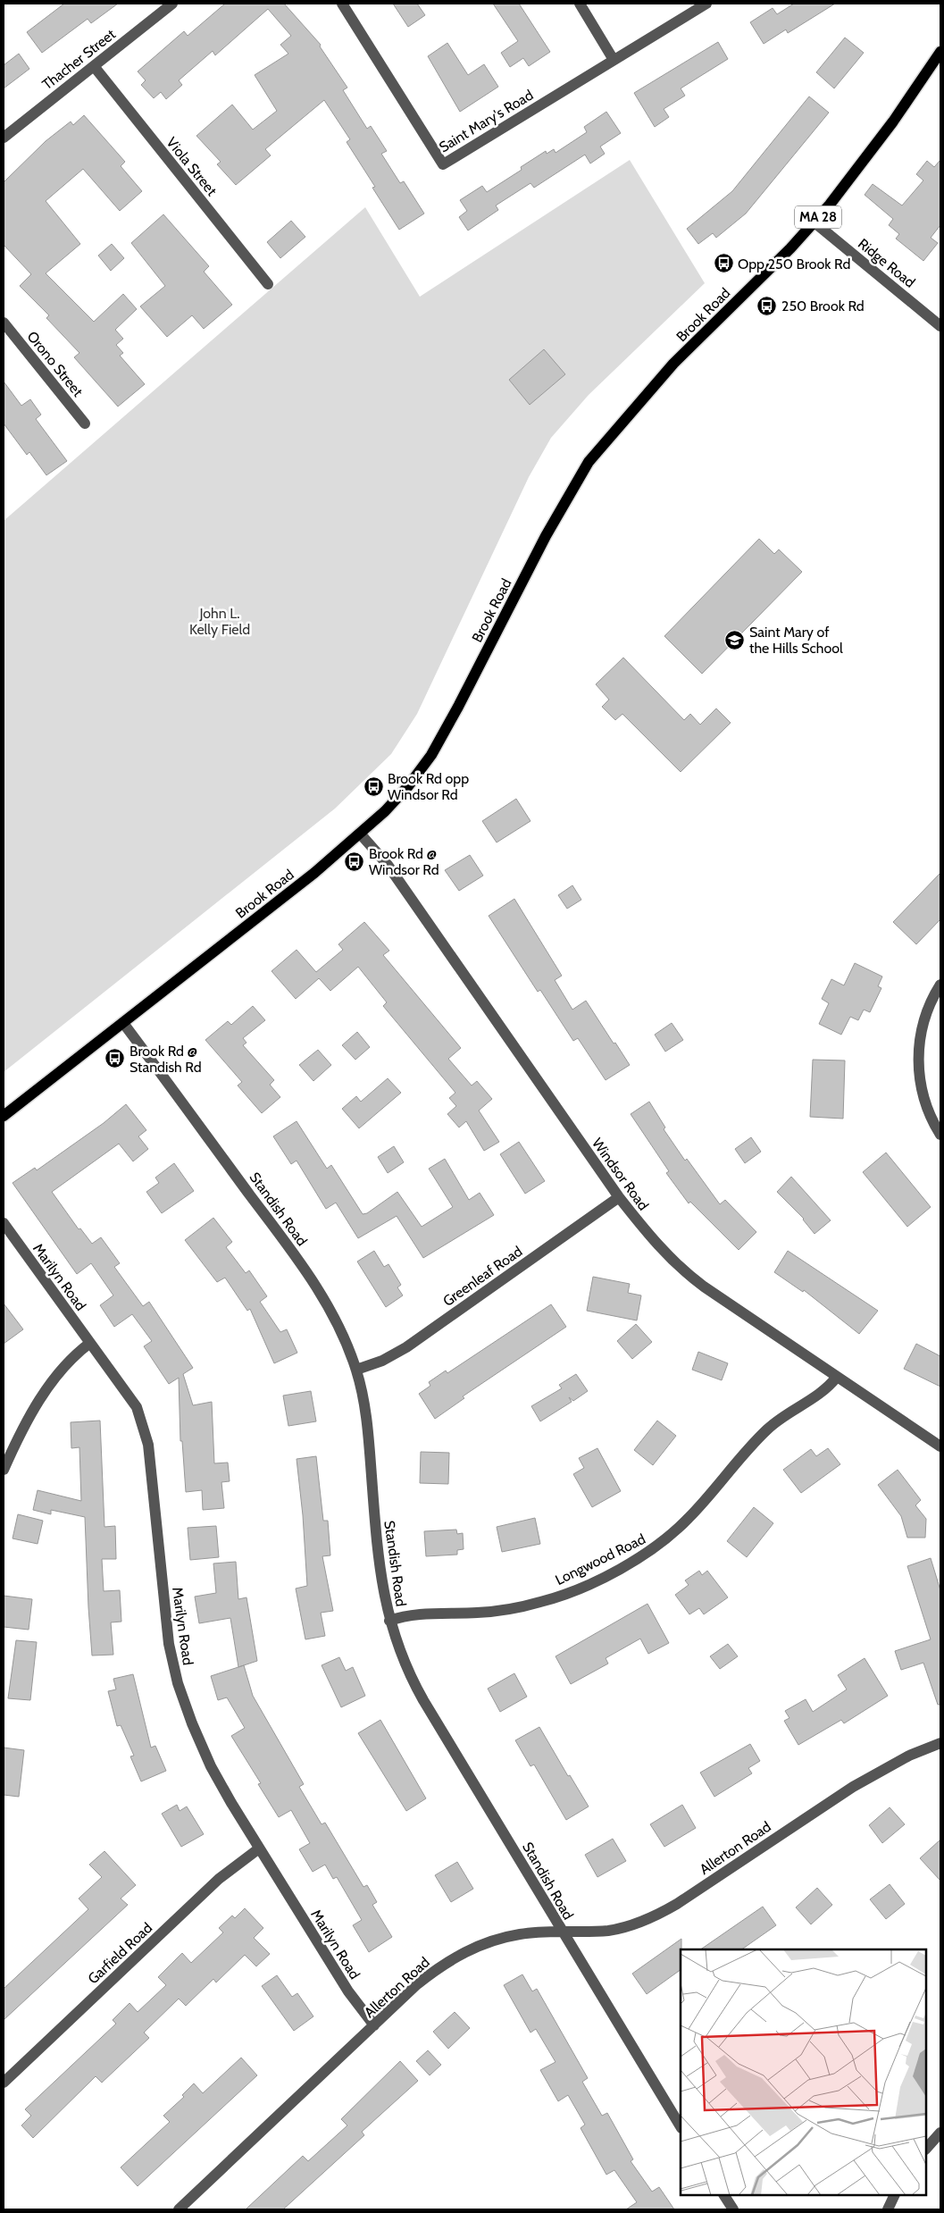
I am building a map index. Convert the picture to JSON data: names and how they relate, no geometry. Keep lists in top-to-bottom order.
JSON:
{
  "streets": {
    "main road": ["MA 28", "Brook Road"],
    "street": [
      "Thacher Street",
      "Saint Mary's Road",
      "Viola Street",
      "Ridge Road",
      "Orono Street",
      "Windsor Road",
      "Standish Road",
      "Greenleaf Road",
      "Marilyn Road",
      "Longwood Road",
      "Allerton Road",
      "Garfield Road"
    ]
  },
  "crossings": [
    ["Thacher Street", "Viola Street"],
    ["Ridge Road", "Brook Road"],
    ["Brook Road", "Windsor Road"],
    ["Brook Road", "Standish Road"],
    ["Windsor Road", "Greenleaf Road"],
    ["Windsor Road", "Longwood Road"],
    ["Standish Road", "Greenleaf Road"],
    ["Standish Road", "Longwood Road"],
    ["Standish Road", "Allerton Road"],
    ["Marilyn Road", "Allerton Road"],
    ["Marilyn Road", "Garfield Road"]
  ],
  "parks": ["John L. Kelly Field"],
  "places": {
    "bus stop": [
      "Opp 250 Brook Rd",
      "250 Brook Rd",
      "Brook Rd opp Windsor Rd",
      "Brook Rd @ Windsor Rd",
      "Brook Rd @ Standish Rd"
    ],
    "school or university": ["Saint Mary of the Hills School"]
  }
}
